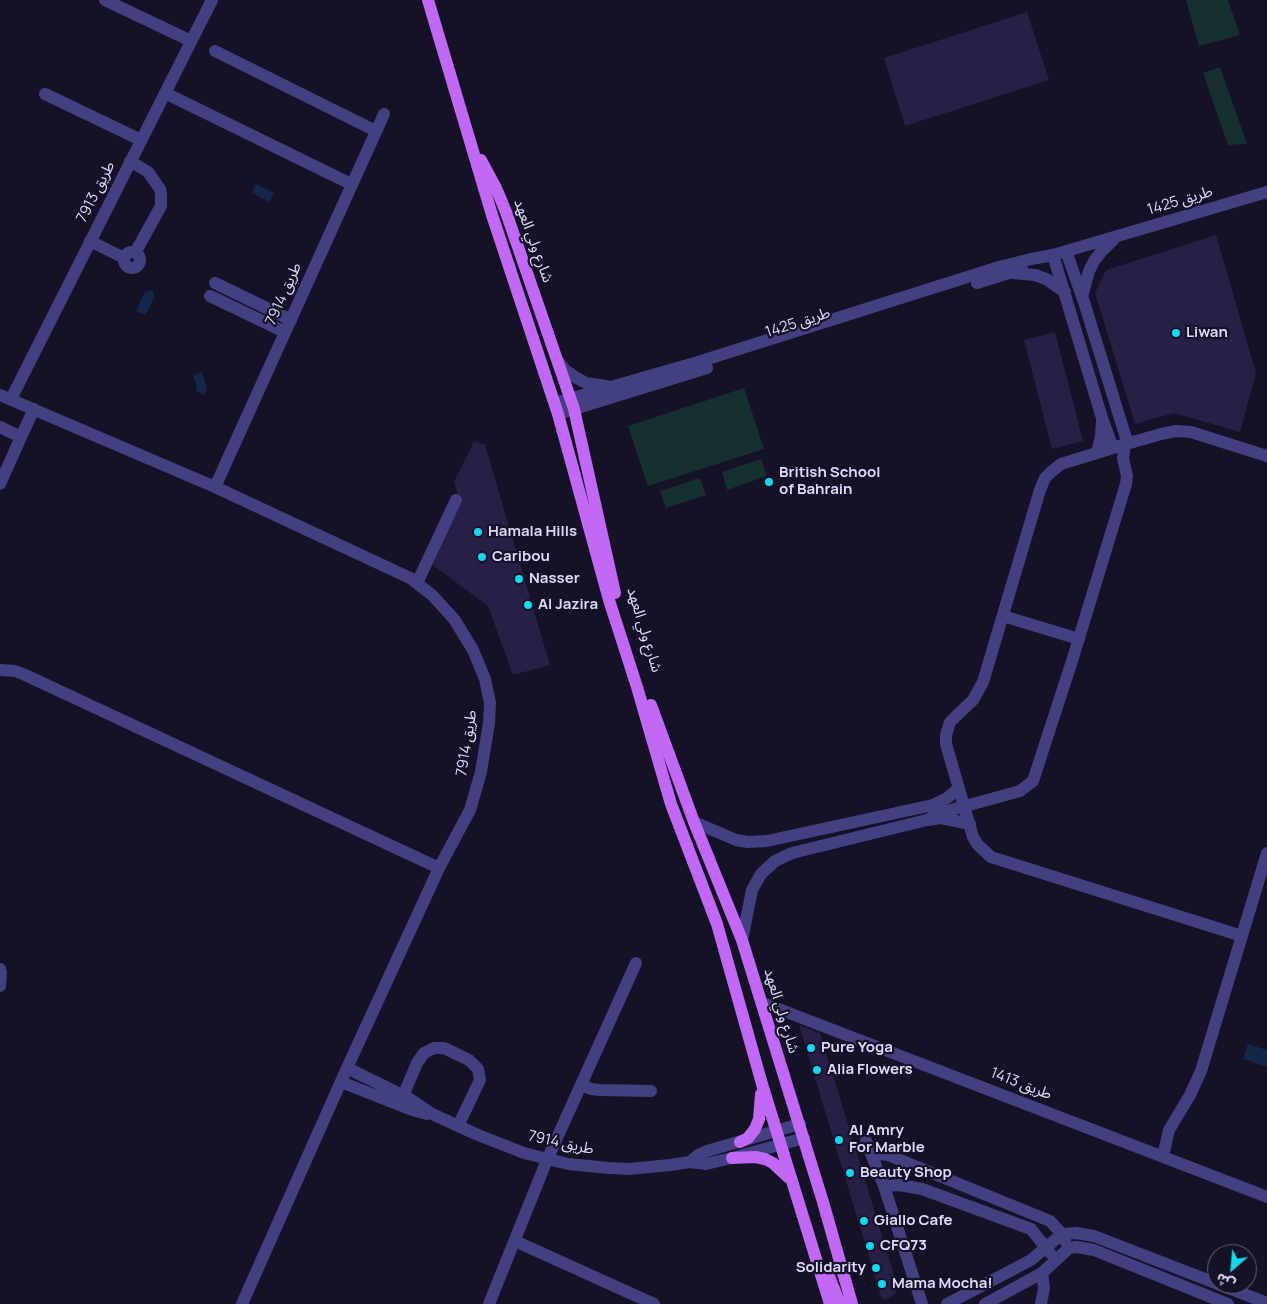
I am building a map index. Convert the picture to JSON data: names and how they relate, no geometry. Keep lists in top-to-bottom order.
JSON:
{
  "streets": {
    "main road": ["شارع ولي العهد"],
    "street": [
      "طريق 7913",
      "طريق 1425",
      "طريق 7914",
      "طريق 1413"
    ]
  },
  "crossings": [
    ["طريق 7913", "طريق 7914"],
    ["طريق 1425", "شارع ولي العهد"],
    ["شارع ولي العهد", "طريق 7914"],
    ["شارع ولي العهد", "طريق 1413"]
  ],
  "places": [
    "Liwan",
    "British School of Bahrain",
    "Hamala Hills",
    "Caribou",
    "Nasser",
    "Al Jazira",
    "Pure Yoga",
    "Alia Flowers",
    "Al Amry For Marble",
    "Beauty Shop",
    "Giallo Cafe",
    "CFQ73",
    "Solidarity",
    "Mama Mocha!"
  ],
  "north": "bottom left"
}
